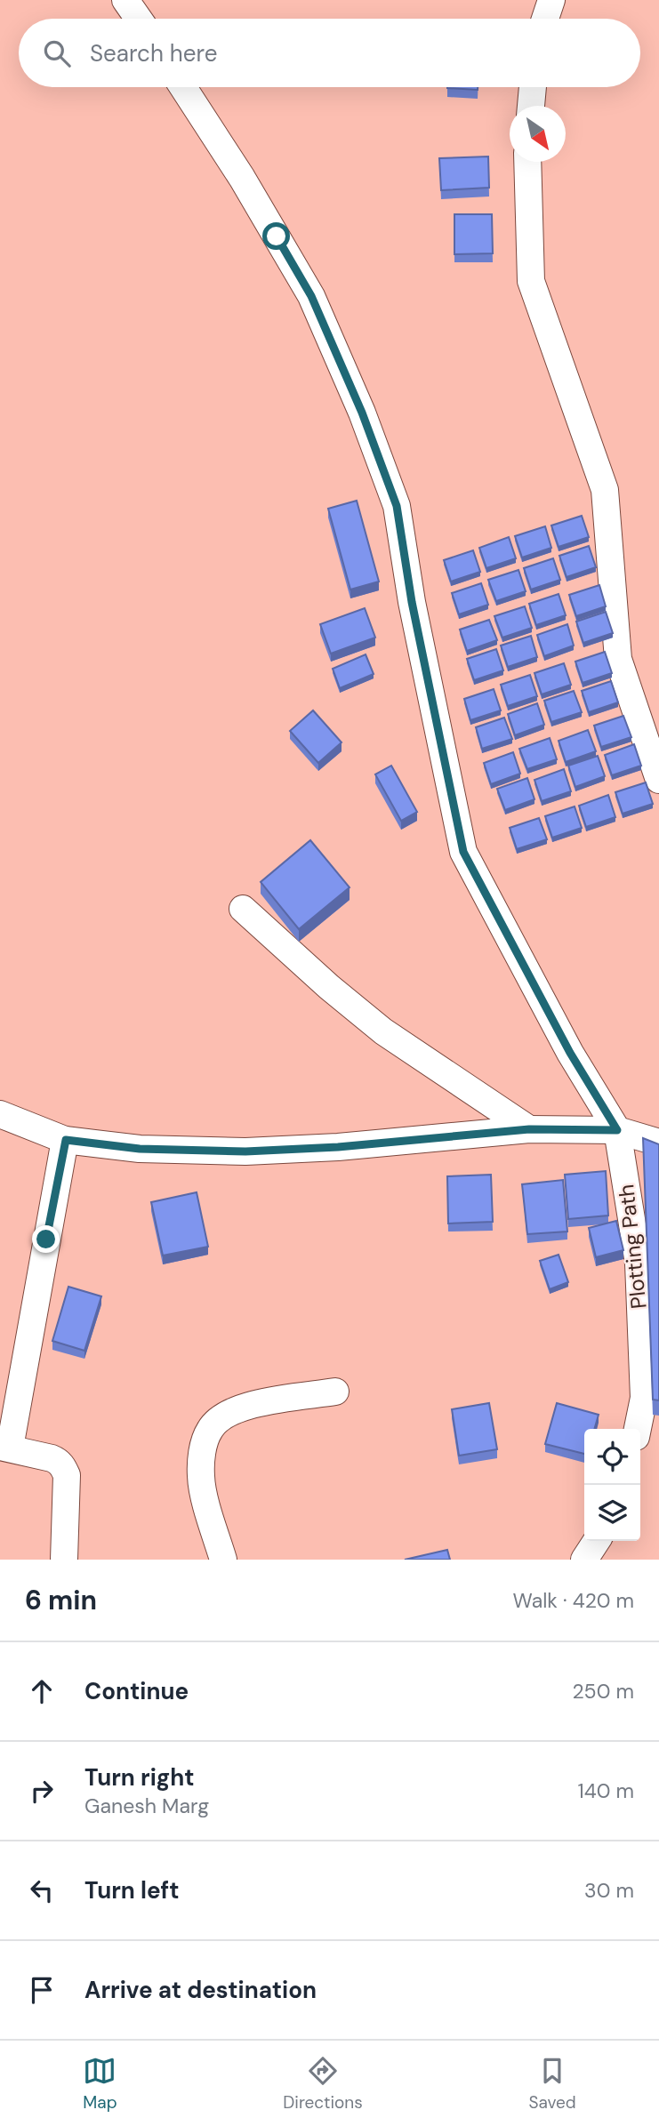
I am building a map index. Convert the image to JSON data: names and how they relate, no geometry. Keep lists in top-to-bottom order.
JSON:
{
  "streets": {
    "street": ["Plotting Path"]
  },
  "north": "bottom right",
  "page": {
    "search": "Search here",
    "heading": ["6 min", "Walk · 420 m"],
    "list": [
      ["Continue", "250 m"],
      ["Turn right", "Ganesh Marg", "140 m"],
      ["Turn left", "30 m"],
      "Arrive at destination"
    ],
    "nav": ["Map", "Directions", "Saved"]
  }
}
